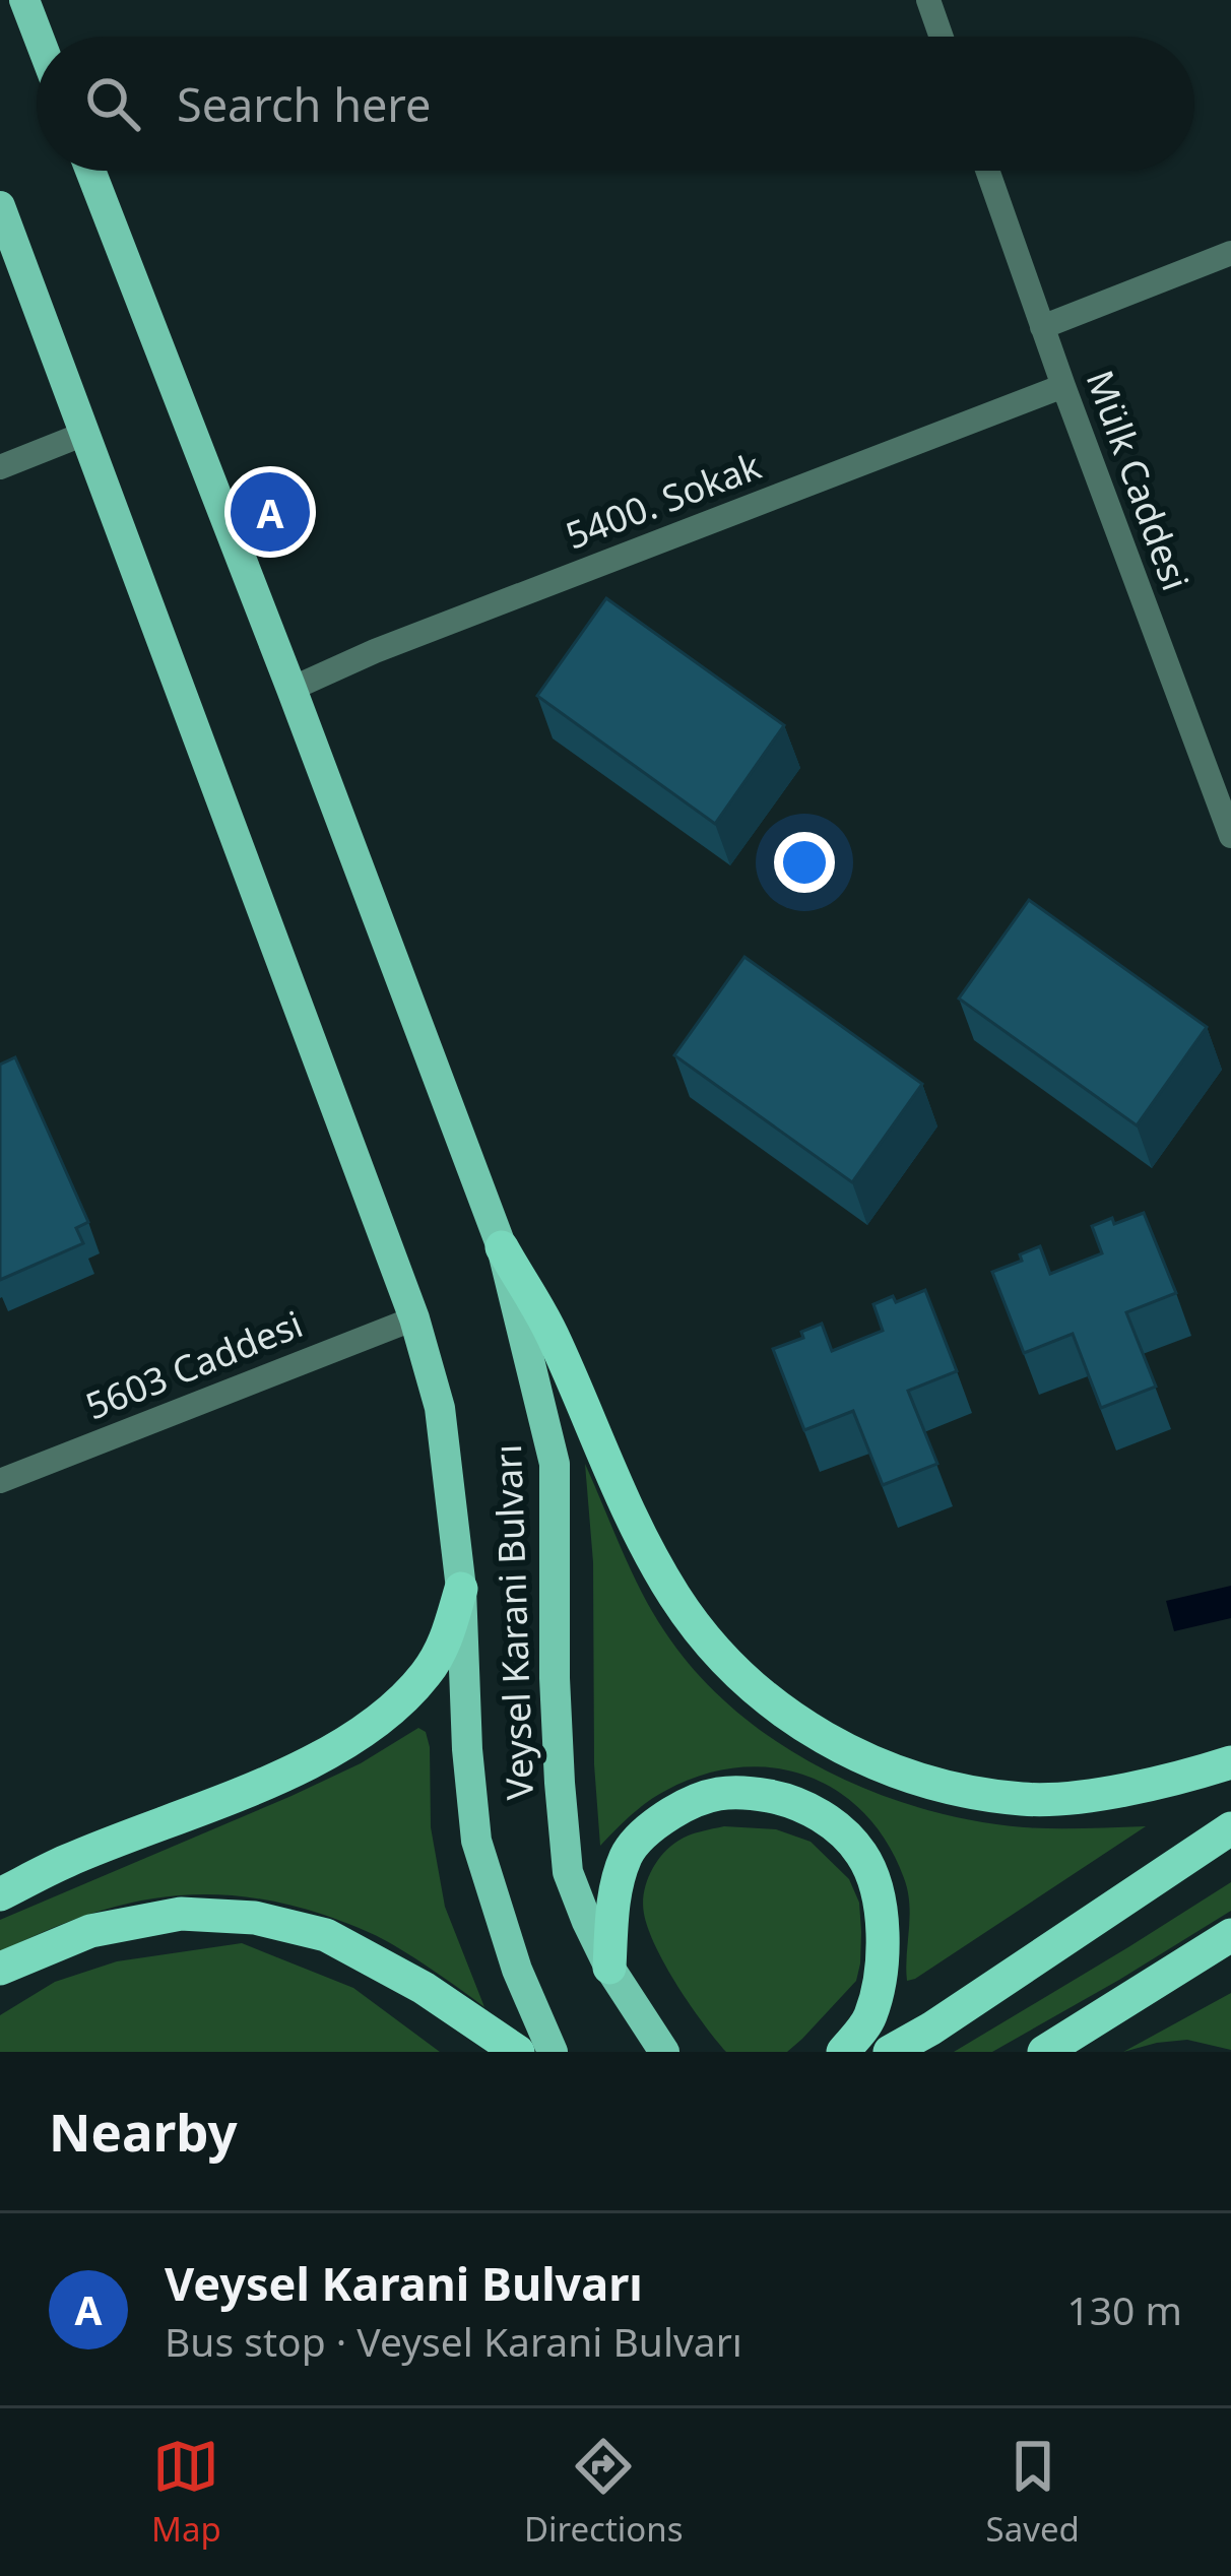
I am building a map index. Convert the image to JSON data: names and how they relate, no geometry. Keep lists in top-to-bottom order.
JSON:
{
  "streets": {
    "main road": ["Veysel Karani Bulvarı"],
    "street": ["Mülk Caddesi", "5400. Sokak", "5603 Caddesi"]
  },
  "crossings": [
    ["Mülk Caddesi", "5400. Sokak"],
    ["5400. Sokak", "Veysel Karani Bulvarı"],
    ["5603 Caddesi", "Veysel Karani Bulvarı"]
  ],
  "page": {
    "search": "Search here",
    "pins": "A",
    "heading": "Nearby",
    "list": [
      {
        "mark": "A",
        "name": "Veysel Karani Bulvarı",
        "note": "Bus stop · Veysel Karani Bulvarı",
        "value": "130 m"
      }
    ],
    "nav": ["Map", "Directions", "Saved"]
  }
}
